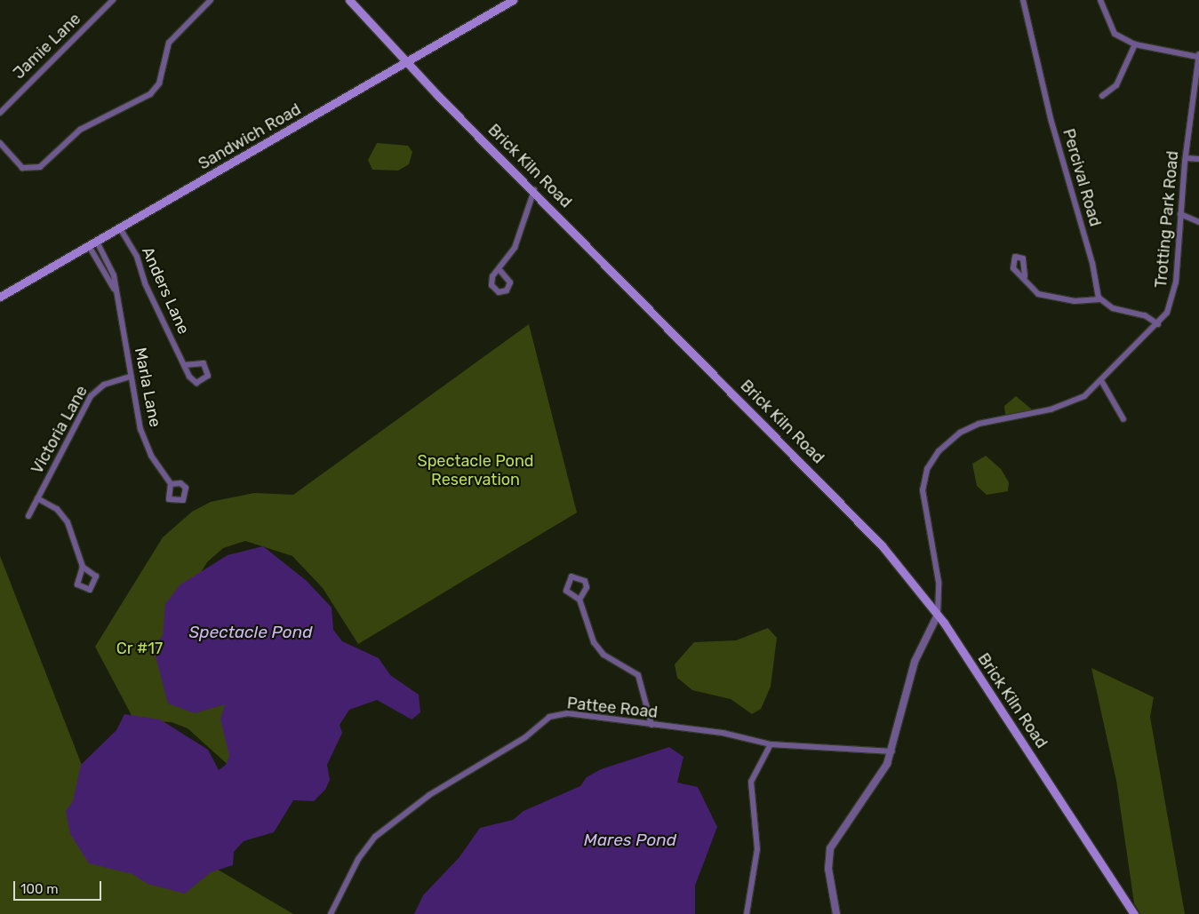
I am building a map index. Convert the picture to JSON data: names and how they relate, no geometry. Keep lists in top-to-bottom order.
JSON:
{
  "streets": {
    "main road": ["Sandwich Road", "Brick Kiln Road"],
    "street": [
      "Jamie Lane",
      "Percival Road",
      "Trotting Park Road",
      "Anders Lane",
      "Marla Lane",
      "Victoria Lane",
      "Pattee Road"
    ]
  },
  "crossings": [
    ["Sandwich Road", "Brick Kiln Road"],
    ["Sandwich Road", "Anders Lane"],
    ["Sandwich Road", "Marla Lane"],
    ["Brick Kiln Road", "Trotting Park Road"],
    ["Marla Lane", "Victoria Lane"]
  ],
  "water": ["Spectacle Pond", "Mares Pond"],
  "parks": ["Spectacle Pond Reservation", "Cr #17"],
  "scale_bar": "100 m"
}
